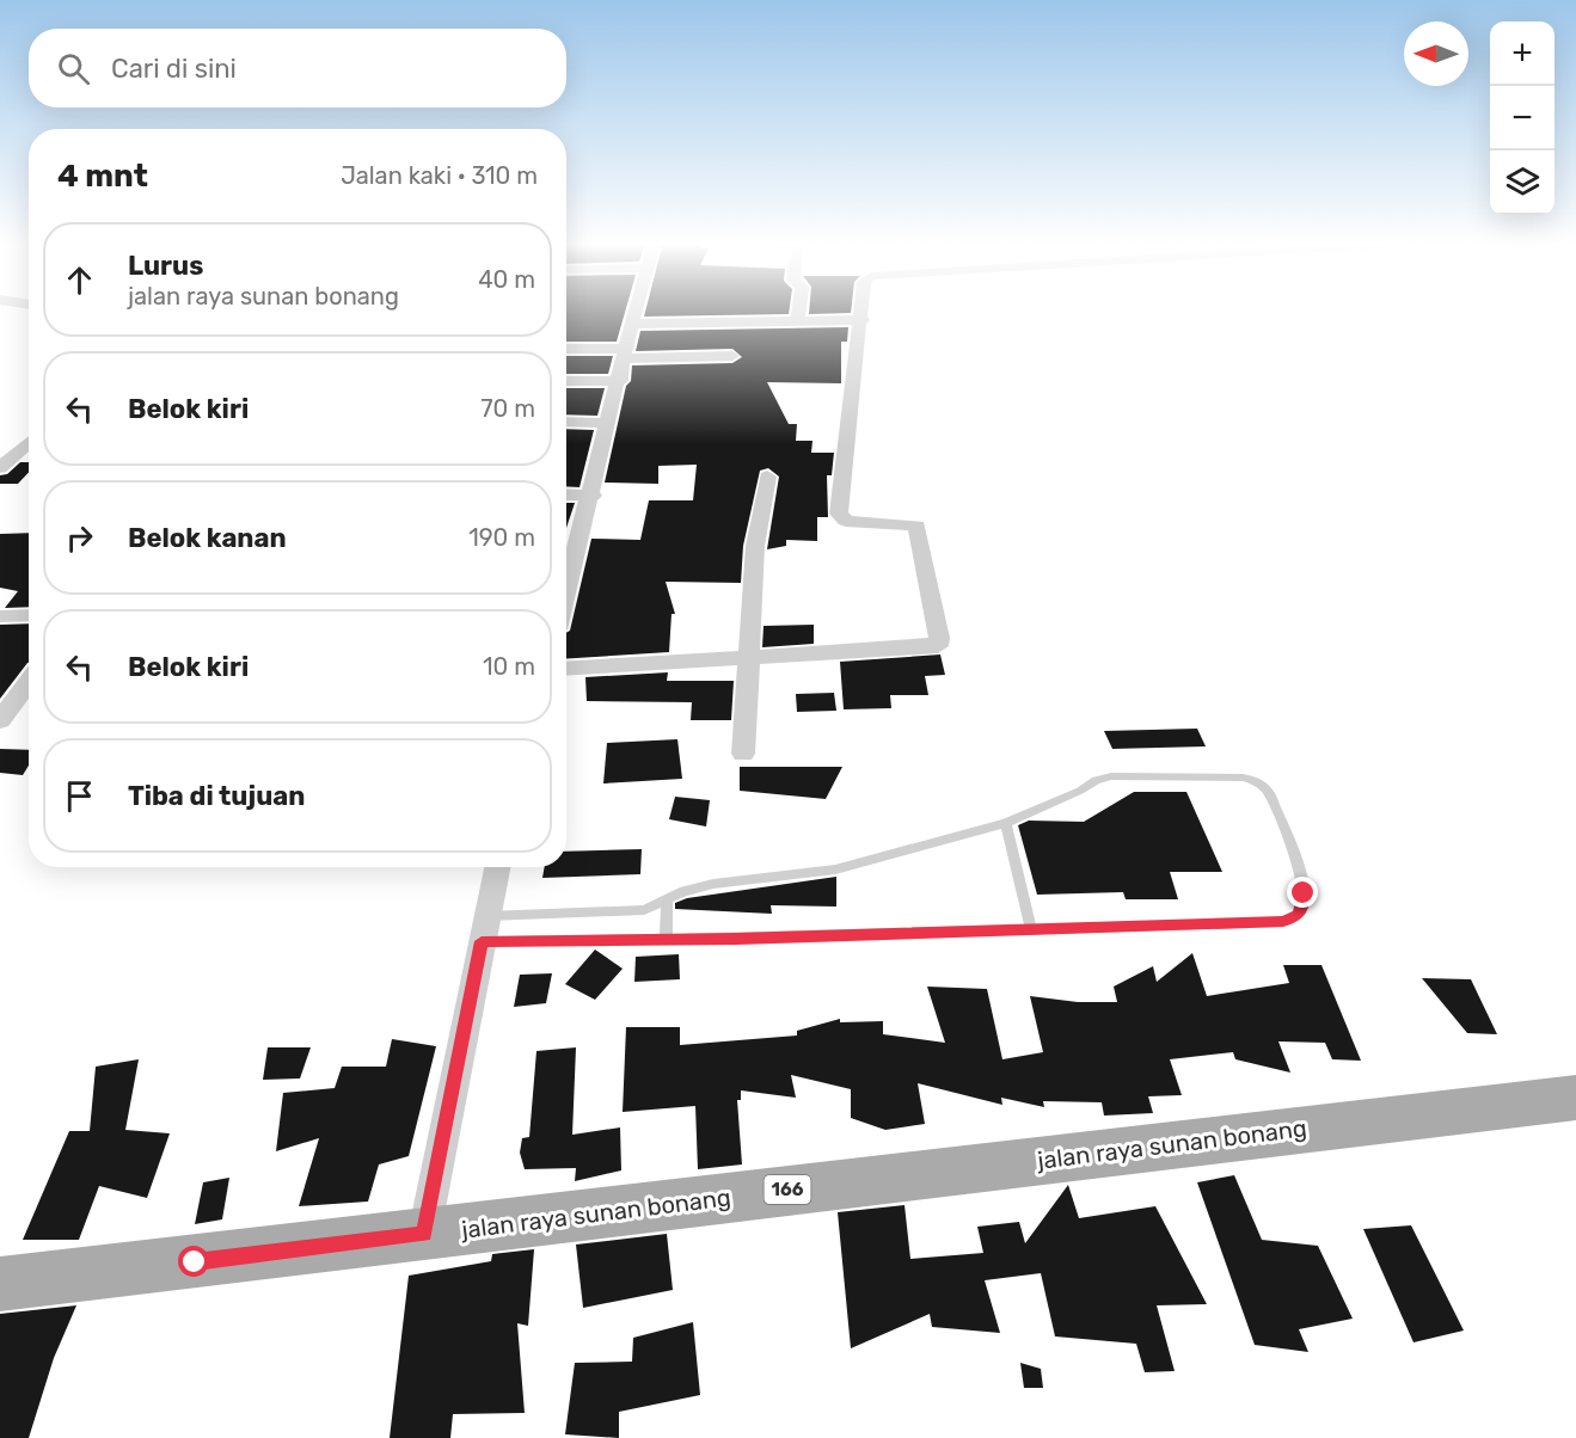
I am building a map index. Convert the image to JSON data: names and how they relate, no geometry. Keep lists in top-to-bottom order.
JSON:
{
  "streets": {
    "main road": ["jalan raya sunan bonang", "166"]
  },
  "north": "left",
  "page": {
    "map_buttons": ["+", "−"],
    "search": "Cari di sini",
    "heading": ["4 mnt", "Jalan kaki · 310 m"],
    "list": [
      ["Lurus", "jalan raya sunan bonang", "40 m"],
      ["Belok kiri", "70 m"],
      ["Belok kanan", "190 m"],
      ["Belok kiri", "10 m"],
      "Tiba di tujuan"
    ]
  }
}
